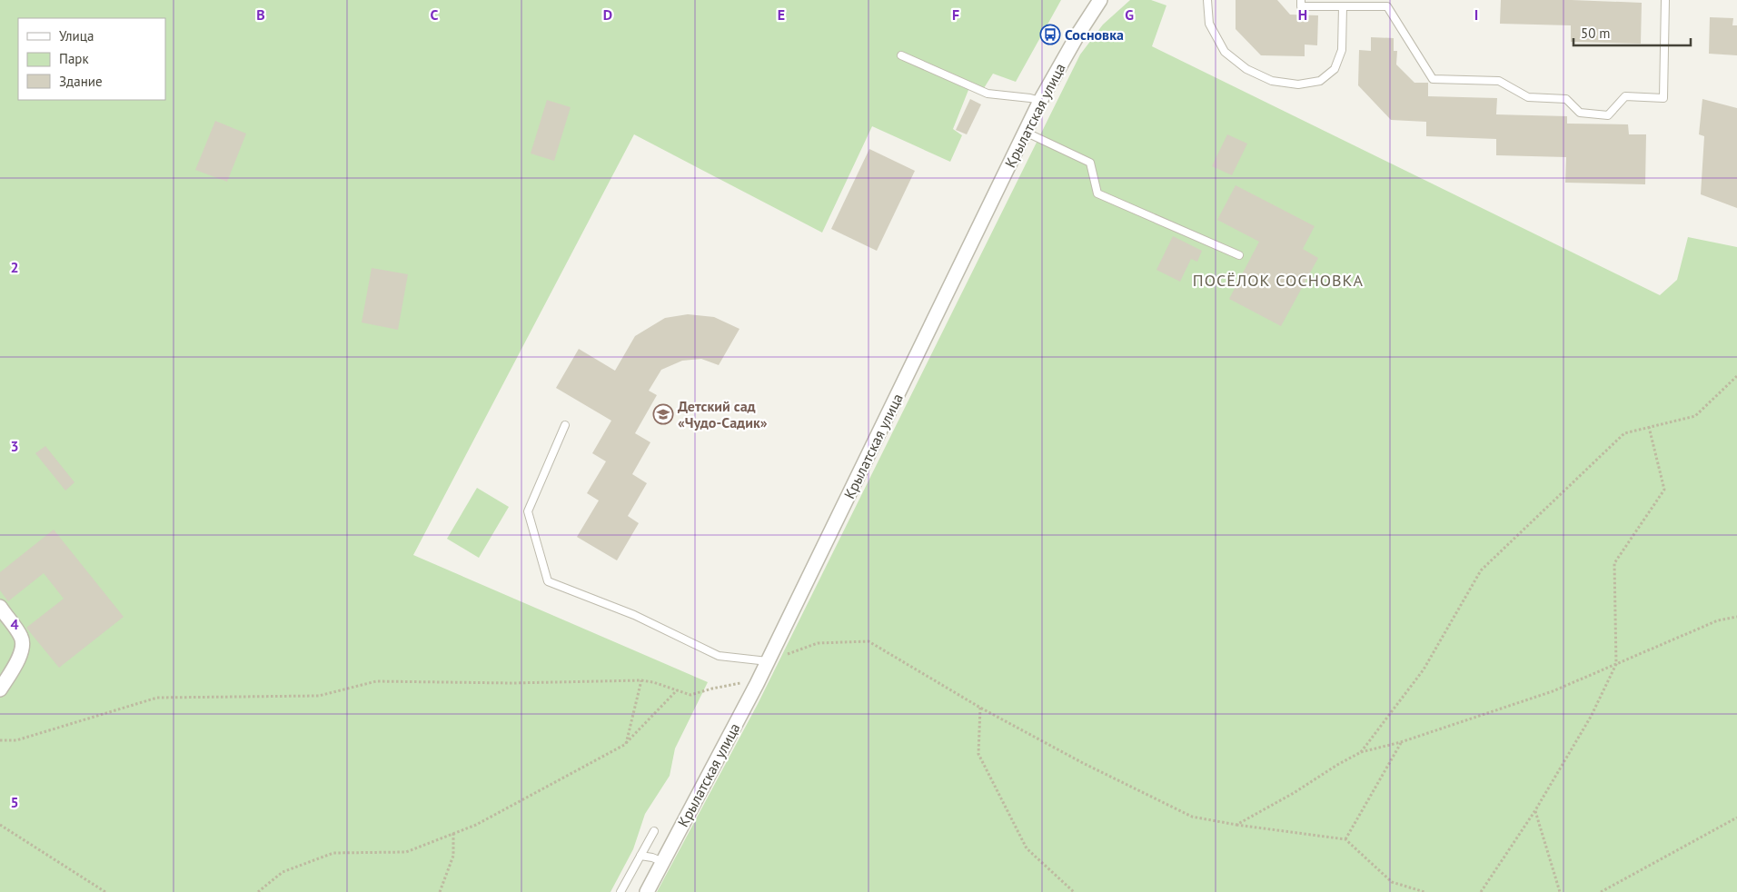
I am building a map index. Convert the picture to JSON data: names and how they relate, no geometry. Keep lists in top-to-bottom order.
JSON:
{
  "streets": {
    "street": ["Крылатская улица"]
  },
  "districts": ["ПОСЁЛОК СОСНОВКА"],
  "places": {
    "bus stop": ["Сосновка"],
    "school or university": ["Детский сад «Чудо-Садик»"]
  },
  "legend": ["Улица", "Парк", "Здание"],
  "scale_bar": "50 m",
  "grid": {
    "columns": [
      "B",
      "C",
      "D",
      "E",
      "F",
      "G",
      "H",
      "I"
    ],
    "rows": [
      "2",
      "3",
      "4",
      "5"
    ]
  }
}
